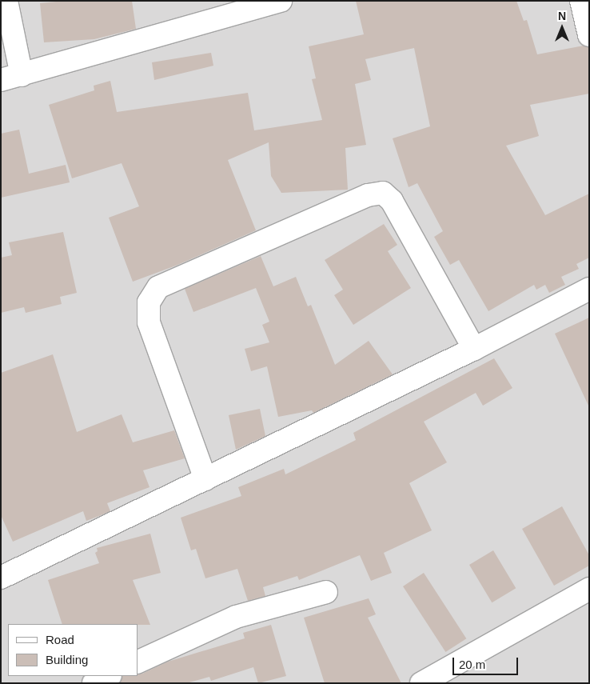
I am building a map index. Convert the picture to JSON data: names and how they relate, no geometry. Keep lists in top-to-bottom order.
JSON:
{
  "legend": ["Road", "Building"],
  "scale_bar": "20 m",
  "north": "top"
}
